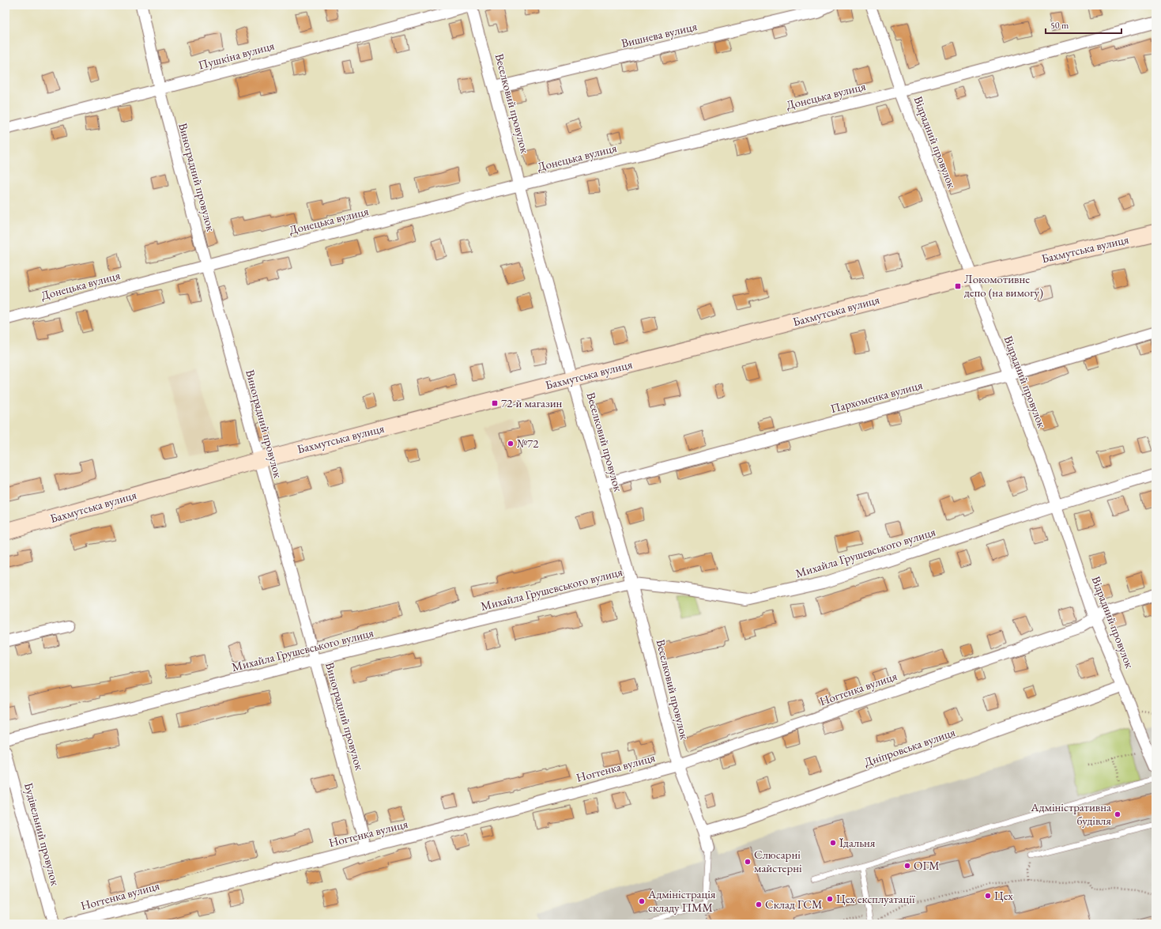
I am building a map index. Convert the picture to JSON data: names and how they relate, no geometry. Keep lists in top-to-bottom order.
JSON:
{
  "streets": {
    "street": [
      "Вишнева вулиця",
      "Пушкіна вулиця",
      "Донецька вулиця",
      "Веселковий провулок",
      "Відрадний провулок",
      "Виноградний провулок",
      "Бахмутська вулиця",
      "Пархоменка вулиця",
      "Михайла Грушевського вулиця",
      "Ногтенка вулиця",
      "Дніпровська вулиця",
      "Будівельний провулок"
    ]
  },
  "crossings": [
    ["Вишнева вулиця", "Веселковий провулок"],
    ["Пушкіна вулиця", "Веселковий провулок"],
    ["Пушкіна вулиця", "Виноградний провулок"],
    ["Донецька вулиця", "Веселковий провулок"],
    ["Донецька вулиця", "Відрадний провулок"],
    ["Донецька вулиця", "Виноградний провулок"],
    ["Веселковий провулок", "Бахмутська вулиця"],
    ["Веселковий провулок", "Пархоменка вулиця"],
    ["Веселковий провулок", "Михайла Грушевського вулиця"],
    ["Веселковий провулок", "Ногтенка вулиця"],
    ["Веселковий провулок", "Дніпровська вулиця"],
    ["Відрадний провулок", "Бахмутська вулиця"],
    ["Відрадний провулок", "Пархоменка вулиця"],
    ["Відрадний провулок", "Михайла Грушевського вулиця"],
    ["Відрадний провулок", "Ногтенка вулиця"],
    ["Відрадний провулок", "Дніпровська вулиця"],
    ["Виноградний провулок", "Бахмутська вулиця"],
    ["Виноградний провулок", "Михайла Грушевського вулиця"],
    ["Виноградний провулок", "Ногтенка вулиця"]
  ],
  "places": {
    "transit": ["Локомотивне депо (на вимогу)", "72-й магазин"],
    "other": [
      "№72",
      "Адміністративна будівля",
      "Їдальня",
      "Слюсарні майстерні",
      "ОГМ",
      "Цех",
      "Цех експлуатації",
      "Адміністрація складу ПММ",
      "Склад ГСМ"
    ]
  },
  "scale_bar": "50 m"
}
